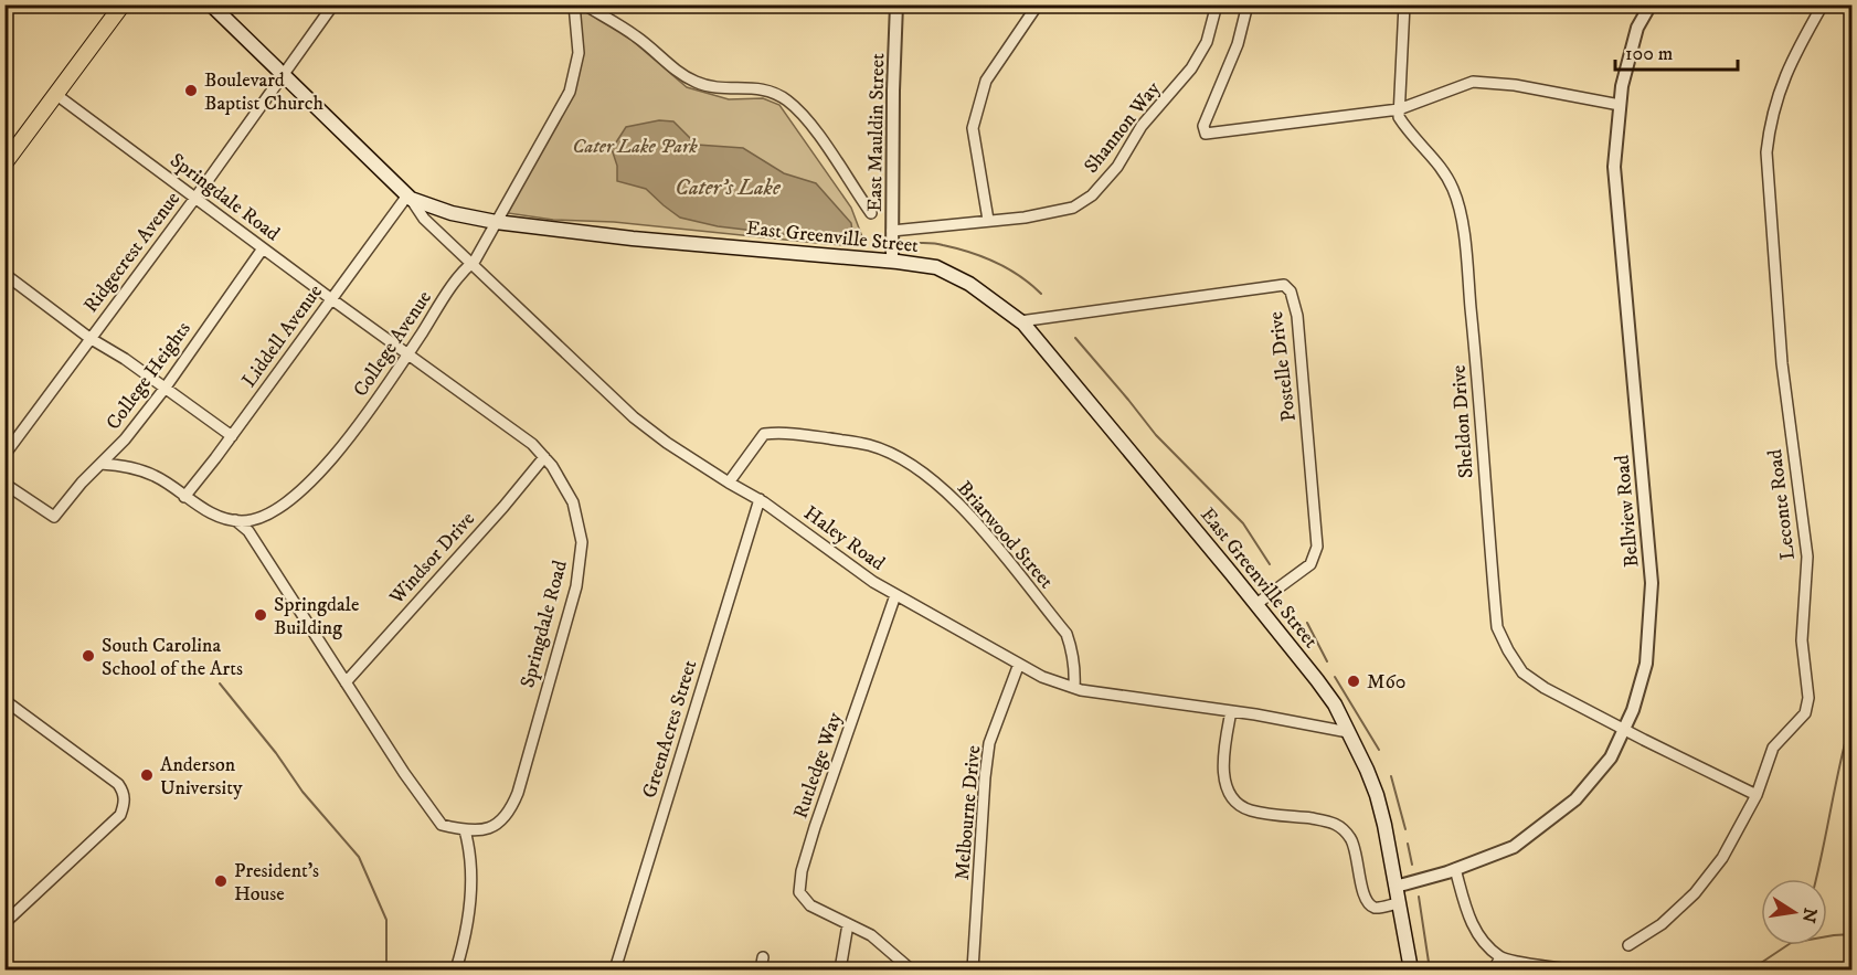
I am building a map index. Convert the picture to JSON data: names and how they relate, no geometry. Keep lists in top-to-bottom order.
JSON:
{
  "streets": {
    "main road": ["East Greenville Street"],
    "street": [
      "Shannon Way",
      "East Mauldin Street",
      "Springdale Road",
      "Ridgecrest Avenue",
      "Liddell Avenue",
      "College Avenue",
      "Postelle Drive",
      "College Heights",
      "Sheldon Drive",
      "Leconte Road",
      "Bellview Road",
      "Briarwood Street",
      "Haley Road",
      "Windsor Drive",
      "GreenAcres Street",
      "Rutledge Way",
      "Melbourne Drive"
    ]
  },
  "crossings": [
    ["Shannon Way", "East Mauldin Street"],
    ["East Mauldin Street", "East Greenville Street"],
    ["Springdale Road", "Ridgecrest Avenue"],
    ["Springdale Road", "Liddell Avenue"],
    ["Springdale Road", "College Avenue"],
    ["Springdale Road", "College Heights"],
    ["Springdale Road", "Windsor Drive"],
    ["East Greenville Street", "Ridgecrest Avenue"],
    ["East Greenville Street", "Liddell Avenue"],
    ["East Greenville Street", "College Avenue"],
    ["East Greenville Street", "Postelle Drive"],
    ["East Greenville Street", "Bellview Road"],
    ["East Greenville Street", "Haley Road"],
    ["Liddell Avenue", "Haley Road"],
    ["College Avenue", "Haley Road"],
    ["Sheldon Drive", "Leconte Road"],
    ["Sheldon Drive", "Bellview Road"],
    ["Briarwood Street", "Haley Road"],
    ["Haley Road", "GreenAcres Street"],
    ["Haley Road", "Rutledge Way"],
    ["Haley Road", "Melbourne Drive"]
  ],
  "water": ["Cater’s Lake"],
  "parks": ["Cater Lake Park"],
  "places": [
    "Boulevard Baptist Church",
    "Springdale Building",
    "South Carolina School of the Arts",
    "M60",
    "Anderson University",
    "President's House"
  ],
  "scale_bar": "100 m",
  "north": "right"
}
